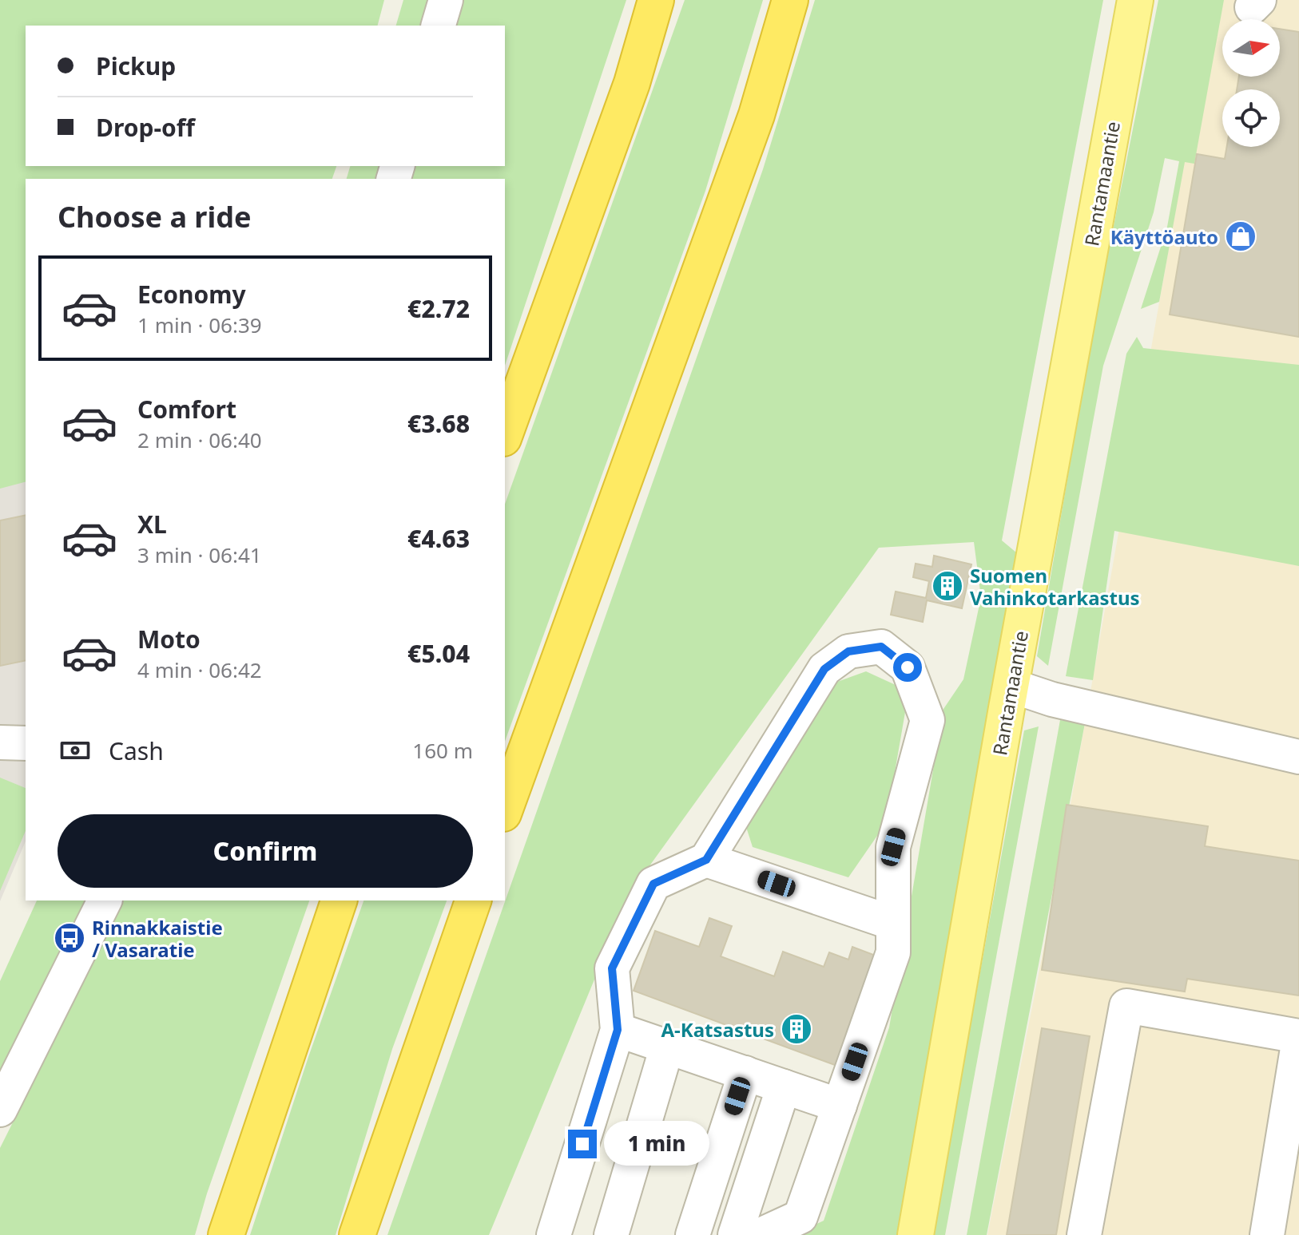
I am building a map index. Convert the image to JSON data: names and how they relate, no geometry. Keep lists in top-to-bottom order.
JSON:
{
  "streets": {
    "main road": ["Rantamaantie"]
  },
  "places": {
    "shop": ["Käyttöauto"],
    "building": ["Suomen Vahinkotarkastus", "A-Katsastus"],
    "bus stop": ["Rinnakkaistie / Vasaratie"]
  },
  "north": "right",
  "page": {
    "banner": ["Pickup", "Drop-off"],
    "heading": "Choose a ride",
    "list": [
      {
        "name": "Economy",
        "note": "1 min · 06:39",
        "value": "€2.72"
      },
      {
        "name": "Comfort",
        "note": "2 min · 06:40",
        "value": "€3.68"
      },
      {
        "name": "XL",
        "note": "3 min · 06:41",
        "value": "€4.63"
      },
      {
        "name": "Moto",
        "note": "4 min · 06:42",
        "value": "€5.04"
      }
    ],
    "pay": ["Cash", "160 m"],
    "buttons": "Confirm",
    "bubble": "1 min"
  }
}
